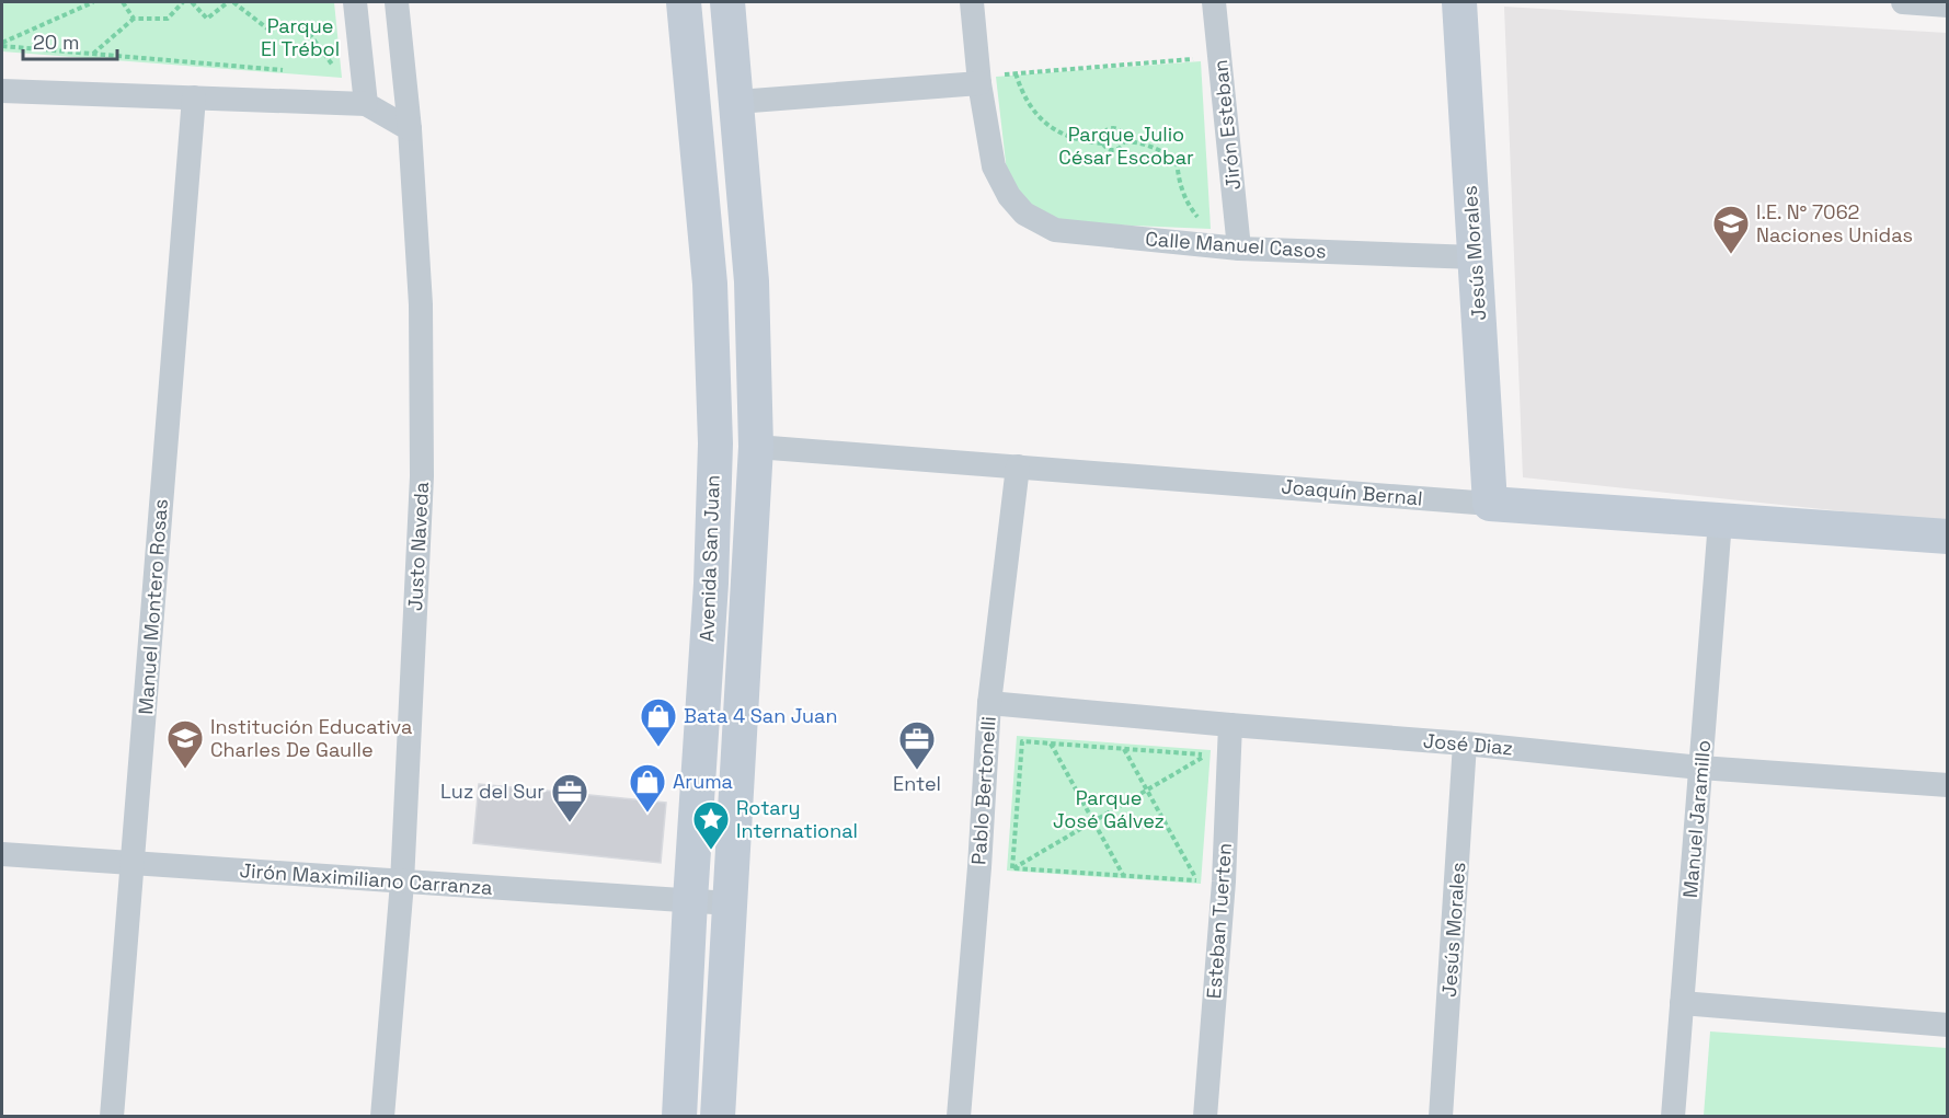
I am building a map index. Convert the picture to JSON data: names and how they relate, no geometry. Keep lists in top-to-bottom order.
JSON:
{
  "streets": {
    "main road": ["Jesús Morales", "Joaquín Bernal", "Avenida San Juan"],
    "street": [
      "Jirón Esteban",
      "Calle Manuel Casos",
      "Justo Naveda",
      "Manuel Montero Rosas",
      "José Diaz",
      "Pablo Bertonelli",
      "Manuel Jaramillo",
      "Jirón Maximiliano Carranza",
      "Esteban Tuerten"
    ]
  },
  "crossings": [
    ["Jirón Esteban", "Calle Manuel Casos"],
    ["Calle Manuel Casos", "Jesús Morales"],
    ["Jesús Morales", "Joaquín Bernal"],
    ["Jesús Morales", "José Diaz"],
    ["Joaquín Bernal", "Avenida San Juan"],
    ["Joaquín Bernal", "Pablo Bertonelli"],
    ["Joaquín Bernal", "Manuel Jaramillo"],
    ["Justo Naveda", "Jirón Maximiliano Carranza"],
    ["Avenida San Juan", "Jirón Maximiliano Carranza"],
    ["Manuel Montero Rosas", "Jirón Maximiliano Carranza"],
    ["José Diaz", "Pablo Bertonelli"],
    ["José Diaz", "Manuel Jaramillo"],
    ["José Diaz", "Esteban Tuerten"]
  ],
  "parks": ["Parque El Trébol", "Parque Julio César Escobar", "Parque José Gálvez"],
  "places": {
    "school or university": ["I.E. N° 7062 Naciones Unidas", "Institución Educativa Charles De Gaulle"],
    "shop": ["Bata 4 San Juan", "Aruma"],
    "office": ["Entel", "Luz del Sur"],
    "place": ["Rotary International"]
  },
  "scale_bar": "20 m"
}
